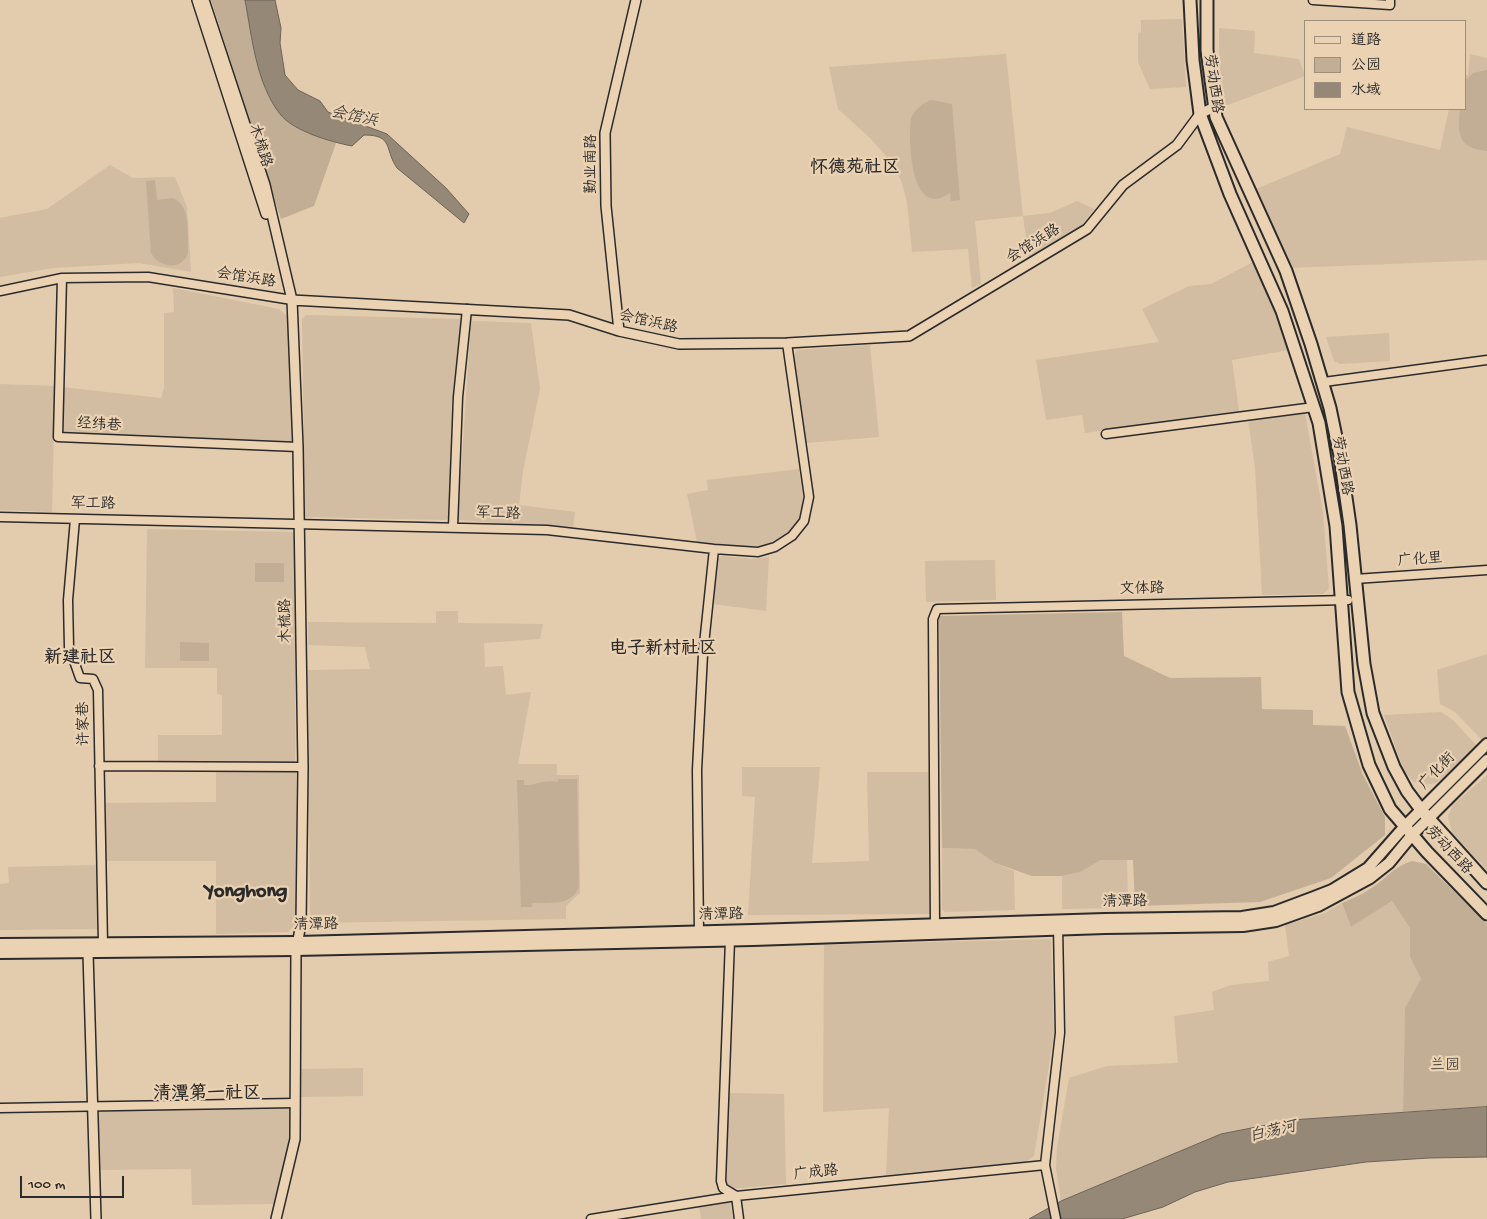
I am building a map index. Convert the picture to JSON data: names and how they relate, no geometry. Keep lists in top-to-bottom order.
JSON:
{
  "streets": {
    "main road": ["劳动西路", "广化街", "清潭路"],
    "street": [
      "木梳路",
      "勤业南路",
      "会馆浜路",
      "经纬巷",
      "军工路",
      "广化里",
      "文体路",
      "许家巷",
      "广成路"
    ]
  },
  "crossings": [
    ["劳动西路", "会馆浜路"],
    ["劳动西路", "广化里"],
    ["劳动西路", "文体路"],
    ["劳动西路", "广化街"],
    ["劳动西路", "清潭路"],
    ["木梳路", "会馆浜路"],
    ["木梳路", "经纬巷"],
    ["木梳路", "军工路"],
    ["木梳路", "清潭路"],
    ["勤业南路", "会馆浜路"],
    ["会馆浜路", "经纬巷"],
    ["会馆浜路", "军工路"],
    ["军工路", "许家巷"],
    ["文体路", "清潭路"],
    ["许家巷", "清潭路"],
    ["广化街", "清潭路"]
  ],
  "districts": [
    "怀德苑社区",
    "电子新村社区",
    "新建社区",
    "Yonghong",
    "清潭第一社区"
  ],
  "water": ["会馆浜", "白荡河"],
  "parks": ["兰园"],
  "legend": ["道路", "公园", "水域"],
  "scale_bar": "100 m"
}
